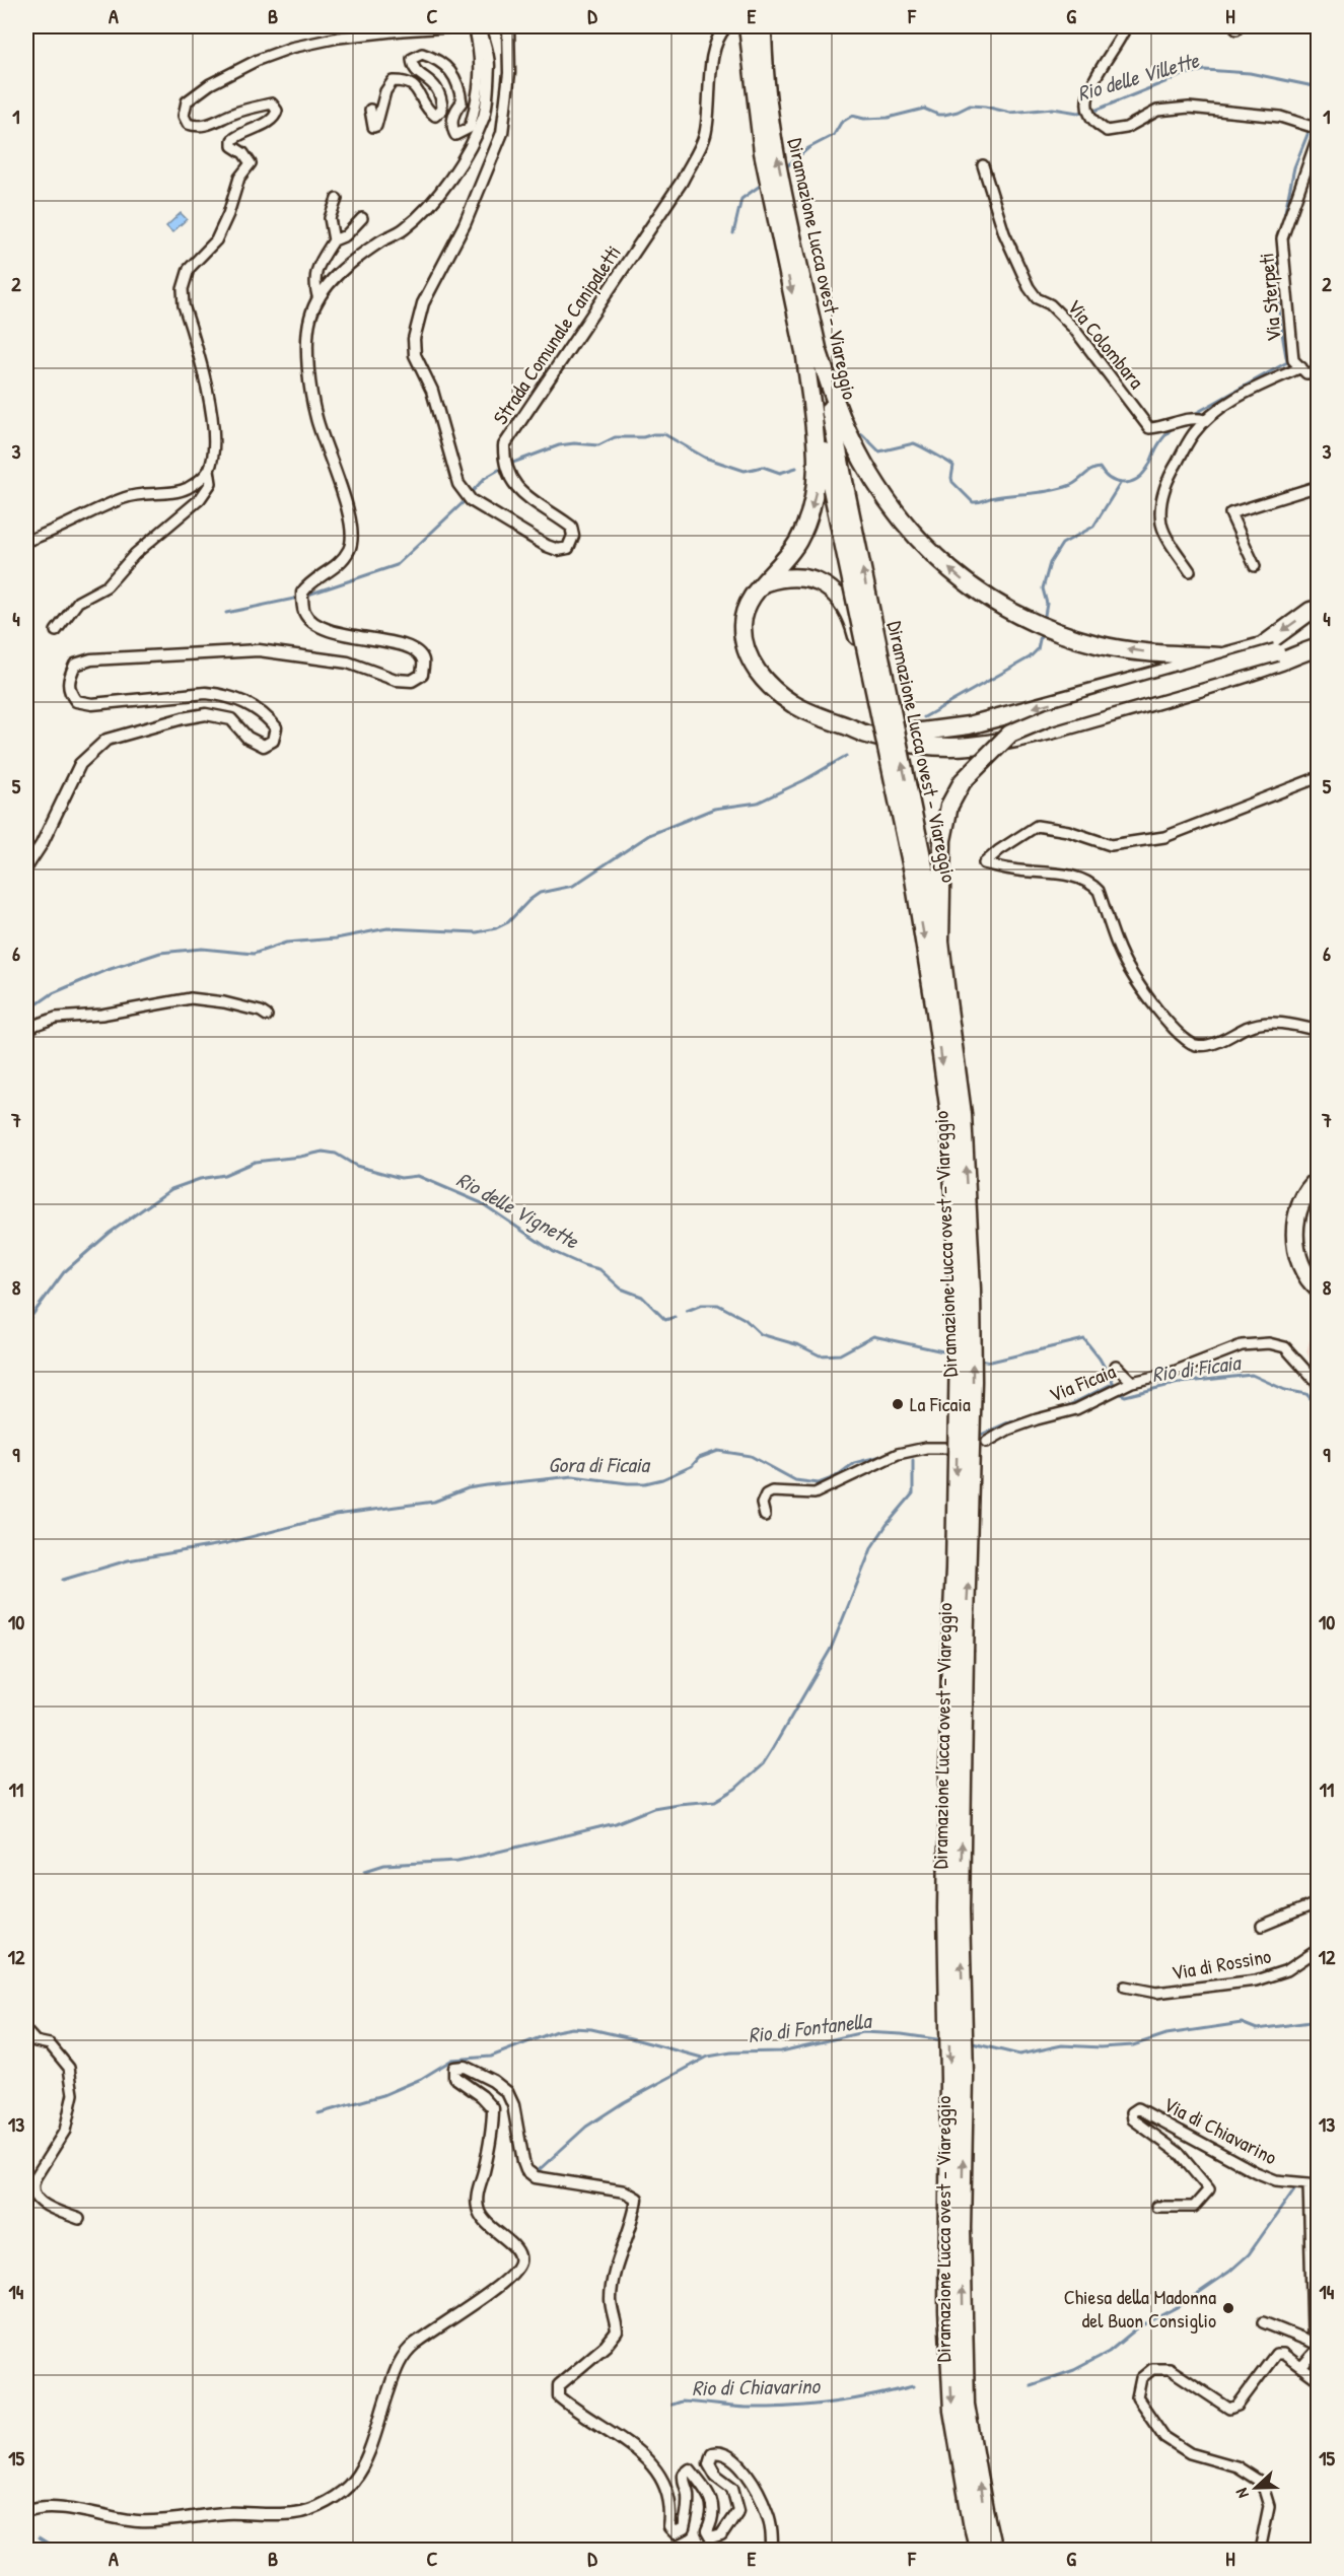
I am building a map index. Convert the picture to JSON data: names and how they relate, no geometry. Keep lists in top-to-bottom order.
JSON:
{
  "streets": {
    "highway": ["Diramazione Lucca ovest - Viareggio"],
    "street": [
      "Via Sterpeti",
      "Strada Comunale Canipaletti",
      "Via Colombara",
      "Via Ficaia",
      "Via di Rossino",
      "Via di Chiavarino"
    ]
  },
  "water": [
    "Rio delle Villette",
    "Rio delle Vignette",
    "Rio di Ficaia",
    "Gora di Ficaia",
    "Rio di Fontanella",
    "Rio di Chiavarino"
  ],
  "places": ["La Ficaia", "Chiesa della Madonna del Buon Consiglio"],
  "north": "left",
  "grid": {
    "columns": [
      "A",
      "B",
      "C",
      "D",
      "E",
      "F",
      "G",
      "H"
    ],
    "rows": [
      "1",
      "2",
      "3",
      "4",
      "5",
      "6",
      "7",
      "8",
      "9",
      "10",
      "11",
      "12",
      "13",
      "14",
      "15"
    ]
  }
}
